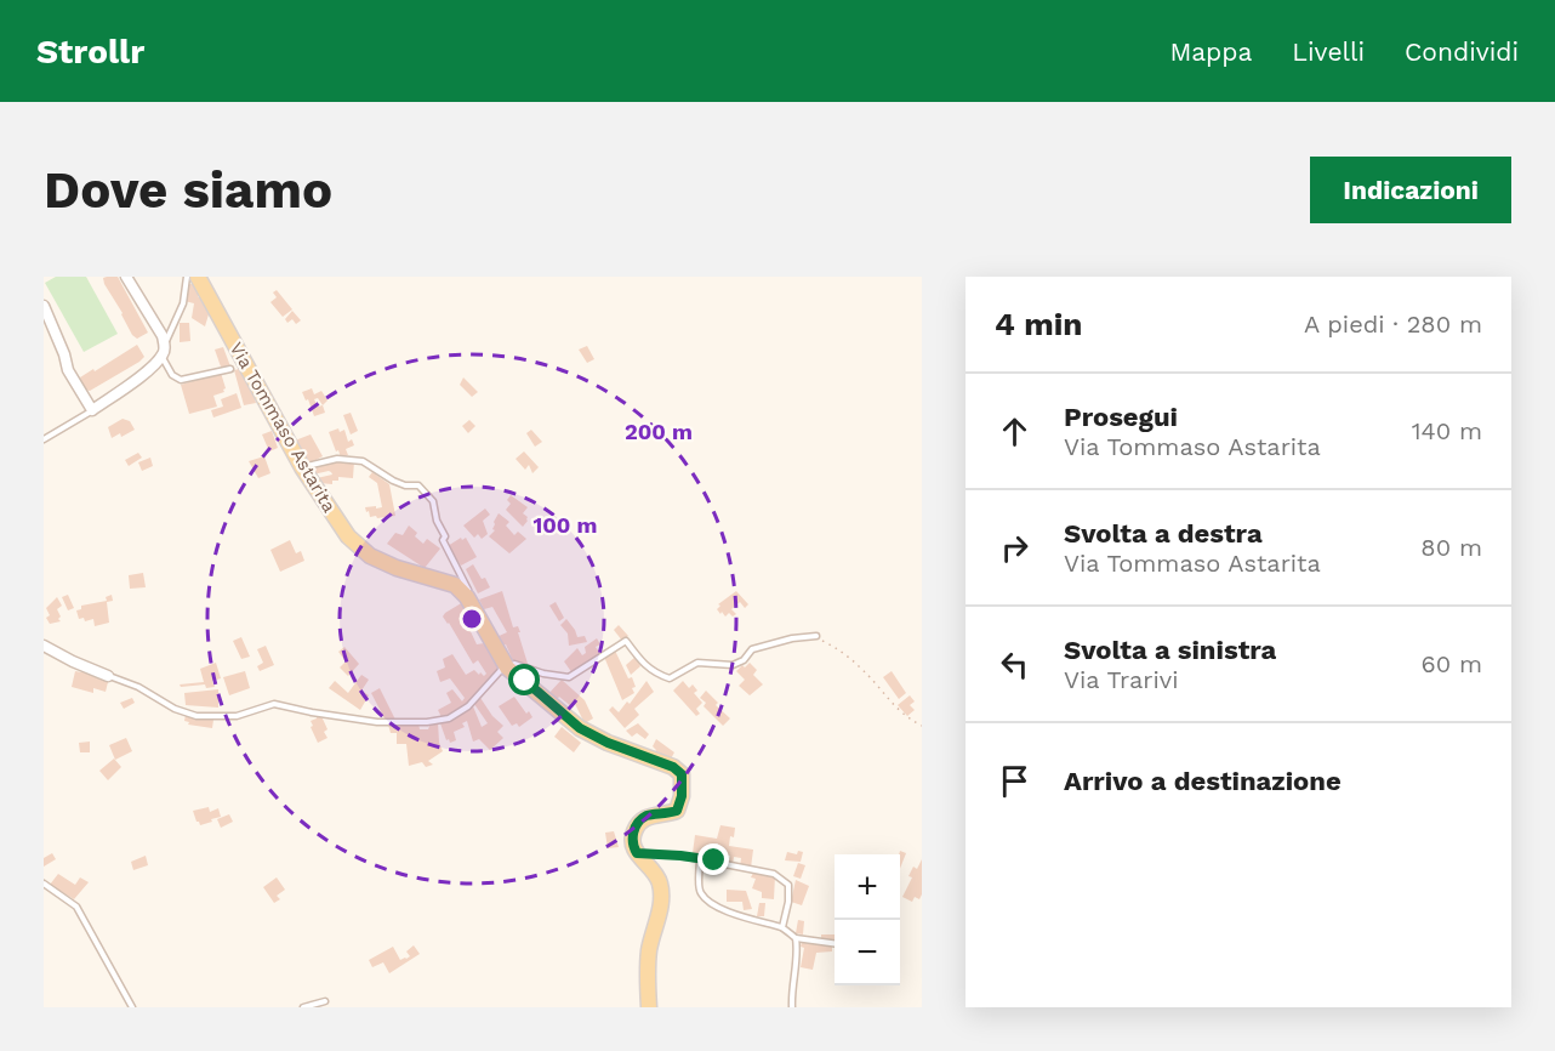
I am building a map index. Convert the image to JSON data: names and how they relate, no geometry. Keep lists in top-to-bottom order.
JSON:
{
  "streets": {
    "main road": ["Via Tommaso Astarita"]
  },
  "page": {
    "header": "Strollr",
    "nav": ["Mappa", "Livelli", "Condividi"],
    "buttons": "Indicazioni",
    "title": "Dove siamo",
    "heading": ["4 min", "A piedi · 280 m"],
    "list": [
      ["Prosegui", "Via Tommaso Astarita", "140 m"],
      ["Svolta a destra", "Via Tommaso Astarita", "80 m"],
      ["Svolta a sinistra", "Via Trarivi", "60 m"],
      "Arrivo a destinazione"
    ],
    "map_buttons": ["+", "−"]
  },
  "rings": ["200 m", "100 m"]
}
